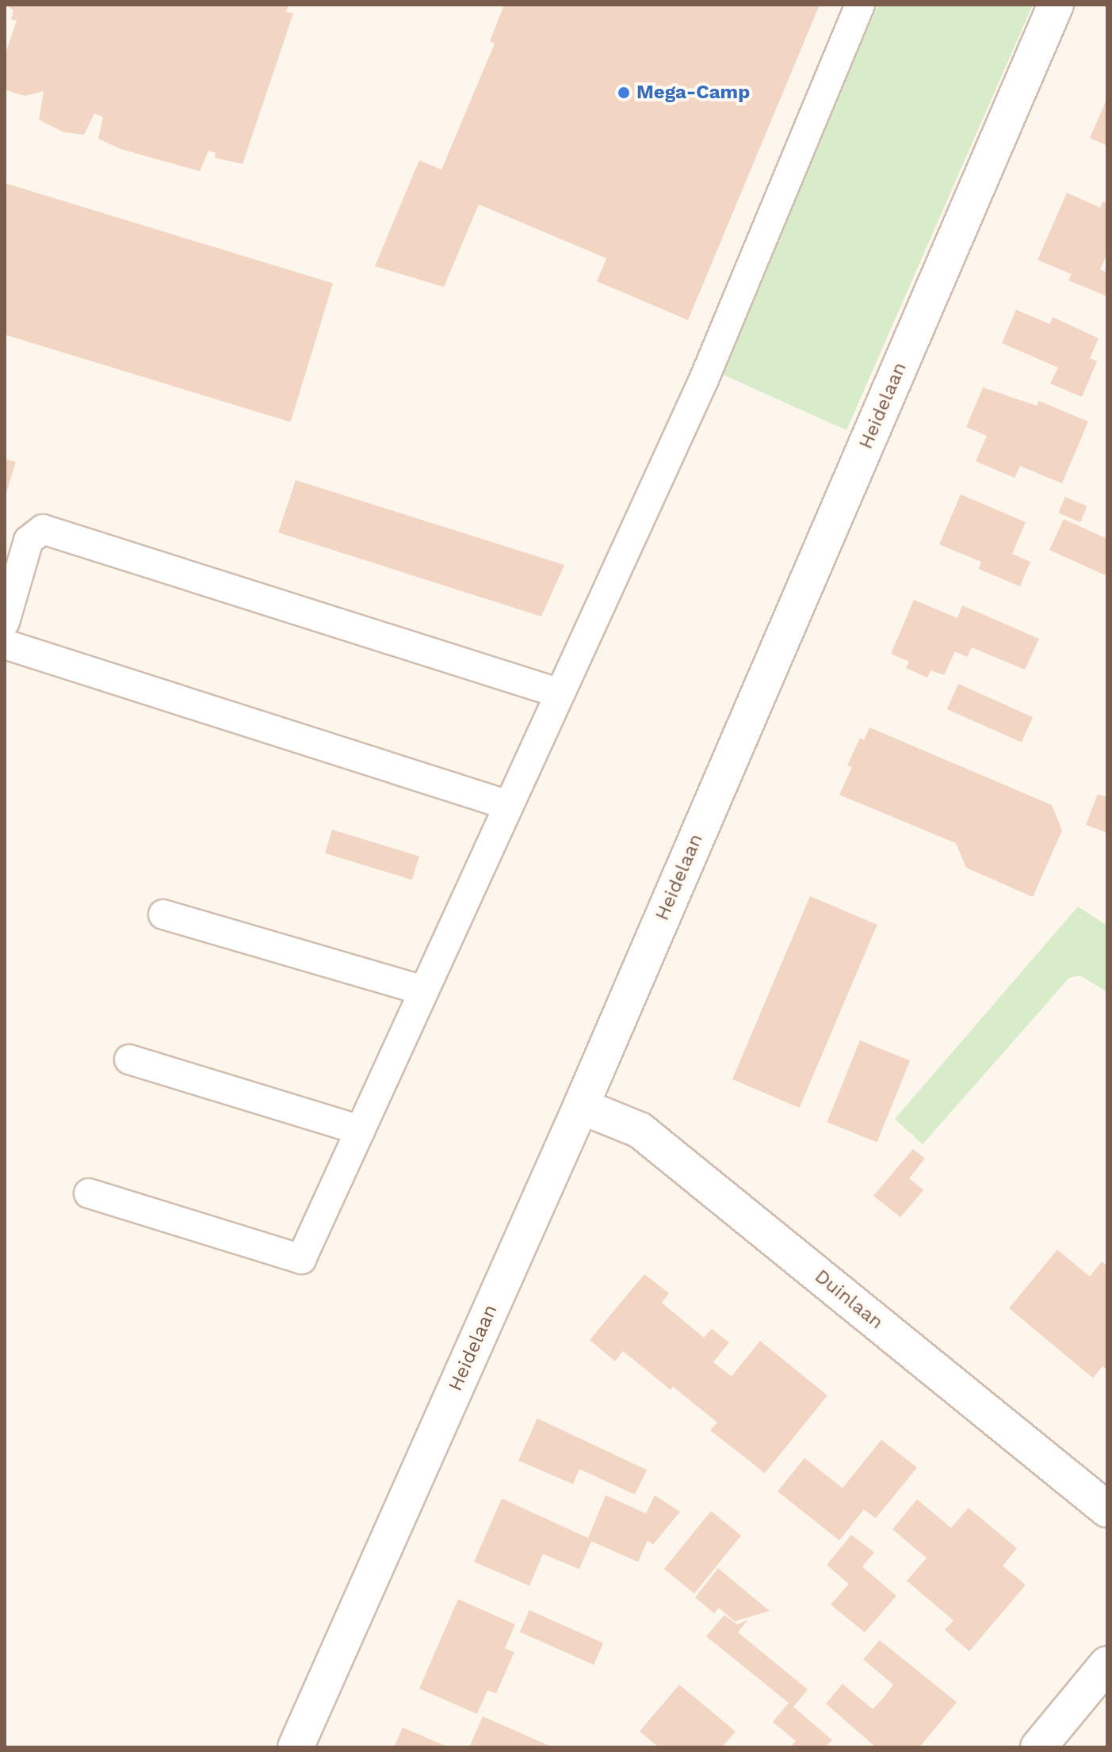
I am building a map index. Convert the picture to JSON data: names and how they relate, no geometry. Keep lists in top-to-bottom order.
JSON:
{
  "streets": {
    "street": ["Heidelaan", "Duinlaan"]
  },
  "crossings": [
    ["Heidelaan", "Duinlaan"]
  ],
  "places": ["Mega-Camp"]
}
